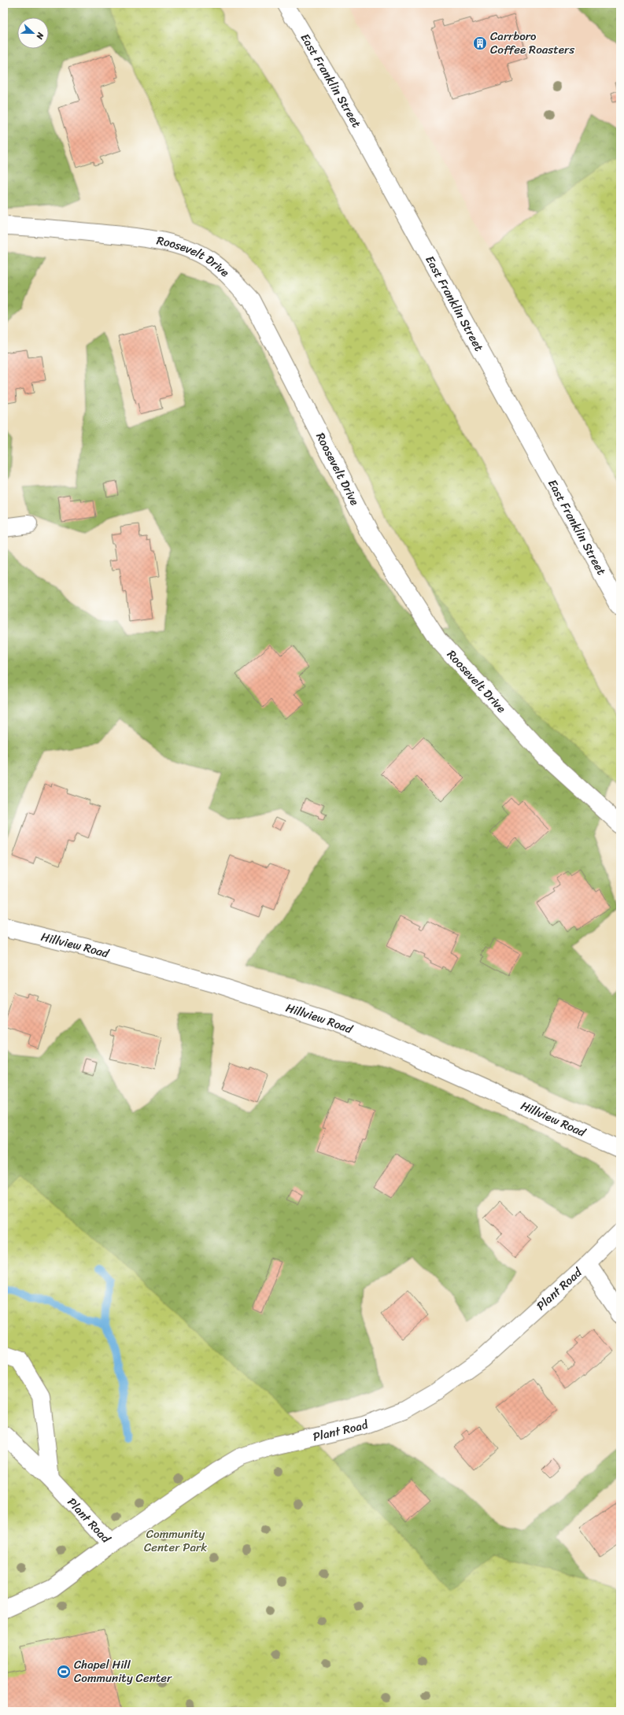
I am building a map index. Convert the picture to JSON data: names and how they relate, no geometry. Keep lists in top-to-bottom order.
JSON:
{
  "streets": {
    "street": [
      "East Franklin Street",
      "Roosevelt Drive",
      "Hillview Road",
      "Plant Road"
    ]
  },
  "parks": ["Community Center Park"],
  "places": {
    "building": ["Carrboro Coffee Roasters"],
    "sports": ["Chapel Hill Community Center"]
  },
  "north": "right"
}
